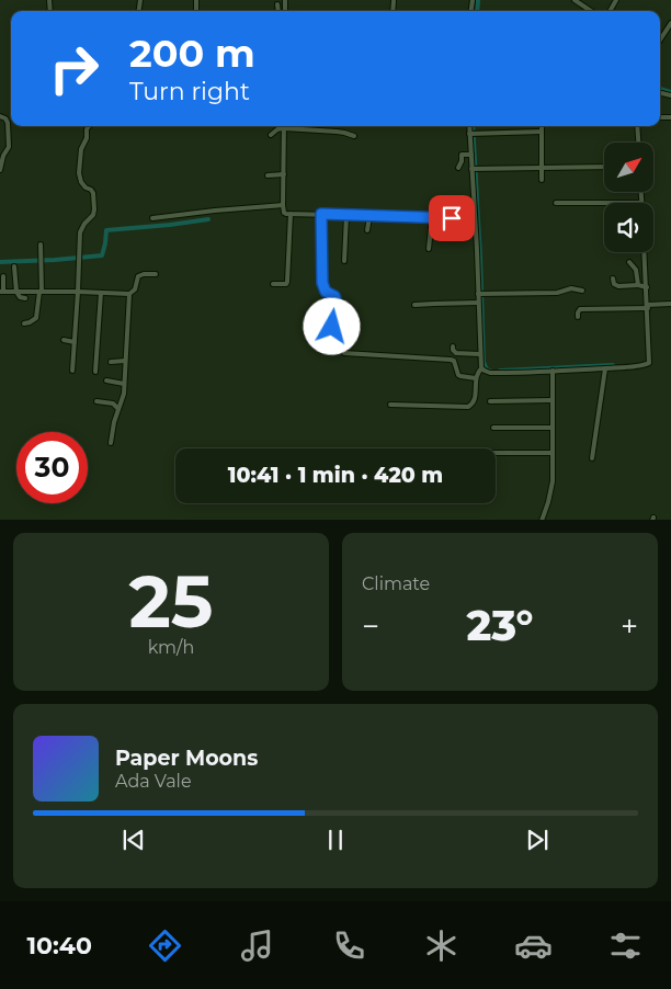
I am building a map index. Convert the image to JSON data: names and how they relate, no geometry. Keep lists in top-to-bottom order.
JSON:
{
  "north": "top right",
  "page": {
    "turn": ["200 m", "Turn right"],
    "limit": "30",
    "trip": "10:41 · 1 min · 420 m",
    "tile": [
      ["25", "km/h"],
      "Climate"
    ],
    "heat": ["−", "23°", "+"],
    "song": ["Paper Moons", "Ada Vale"],
    "tabs": "10:40"
  }
}
